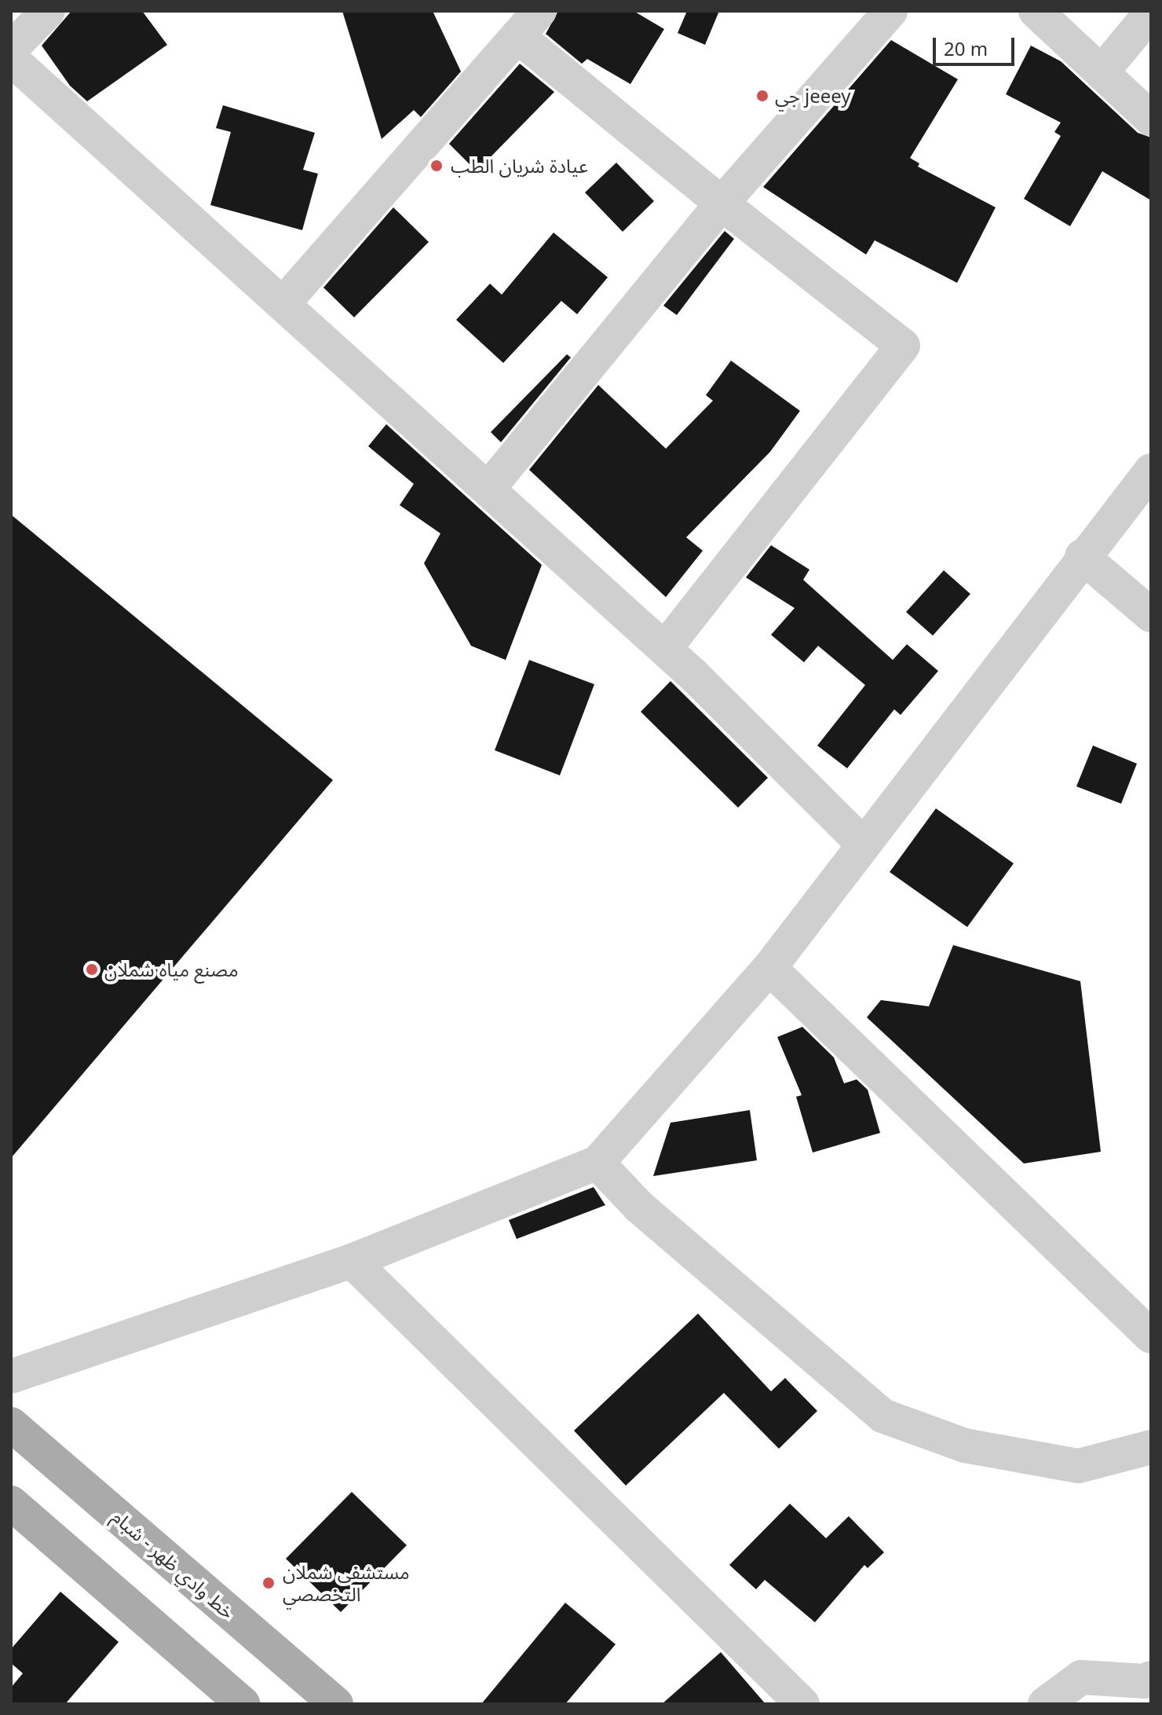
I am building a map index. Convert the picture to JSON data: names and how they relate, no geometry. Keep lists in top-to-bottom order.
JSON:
{
  "streets": {
    "main road": ["خط وادي ظهر - شبام"]
  },
  "places": [
    "جي jeeey",
    "عيادة شريان الطب",
    "مصنع مياه شملان",
    "مستشفى شملان التخصصي"
  ],
  "scale_bar": "20 m"
}
